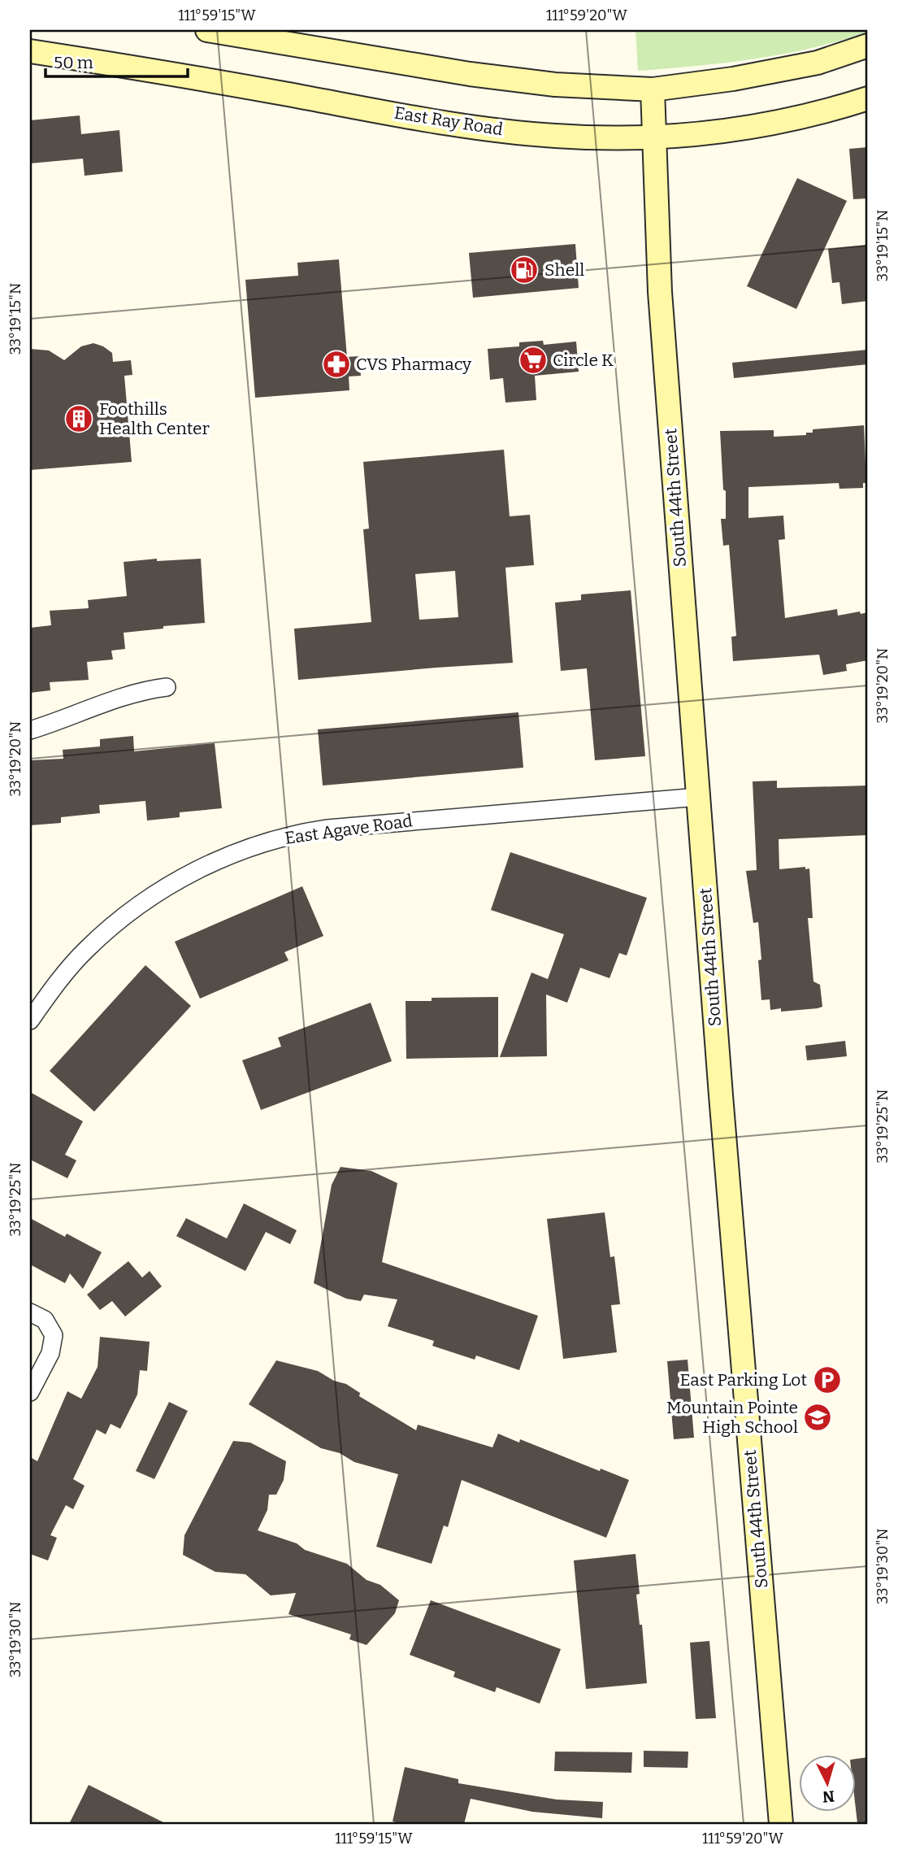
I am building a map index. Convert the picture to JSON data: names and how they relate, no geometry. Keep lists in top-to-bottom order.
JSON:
{
  "streets": {
    "street": ["East Ray Road", "South 44th Street", "East Agave Road"]
  },
  "crossings": [
    ["East Ray Road", "South 44th Street"],
    ["South 44th Street", "East Agave Road"]
  ],
  "places": {
    "fuel station": ["Shell"],
    "supermarket": ["Circle K"],
    "pharmacy": ["CVS Pharmacy"],
    "building": ["Foothills Health Center"],
    "parking": ["East Parking Lot"],
    "school or university": ["Mountain Pointe High School"]
  },
  "scale_bar": "50 m",
  "north": "bottom",
  "coordinates": [
    "111°59'15\"W",
    "111°59'20\"W",
    "33°19'15\"N",
    "33°19'20\"N",
    "33°19'25\"N",
    "33°19'30\"N"
  ]
}
